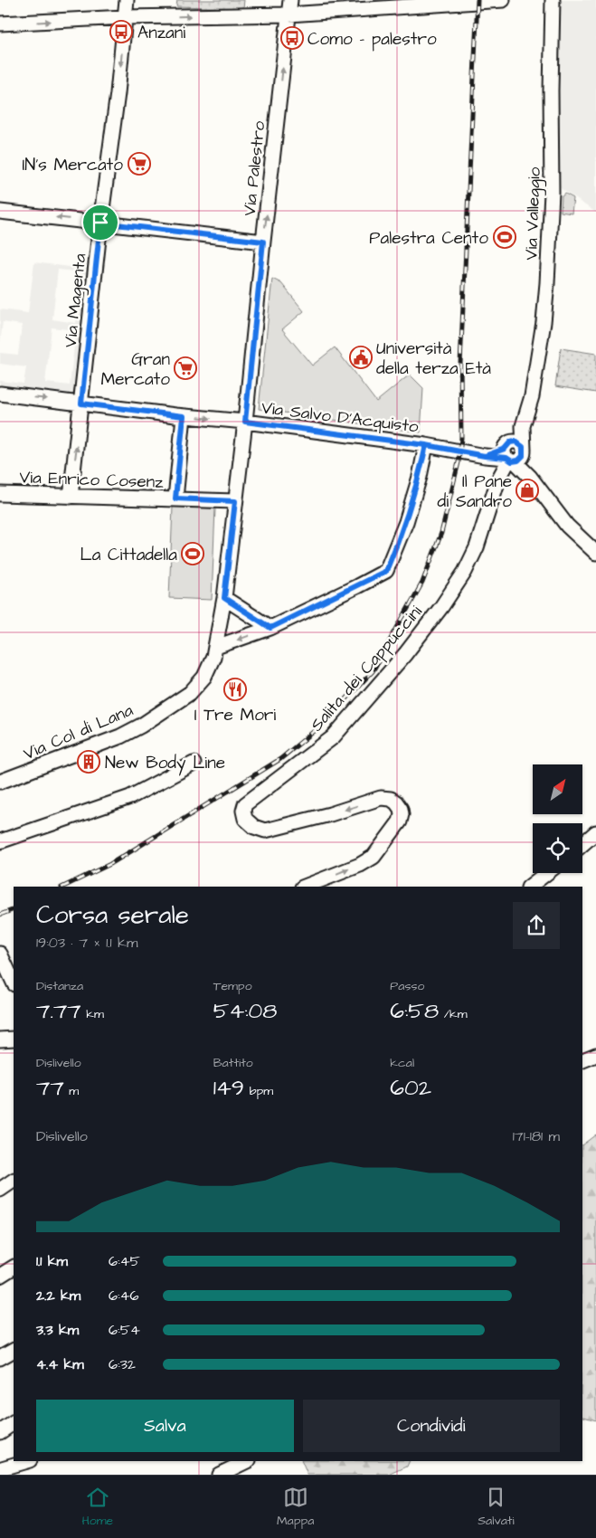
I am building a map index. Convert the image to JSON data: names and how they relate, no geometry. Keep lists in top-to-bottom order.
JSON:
{
  "streets": {
    "street": [
      "Via Palestro",
      "Via Valleggio",
      "Via Magenta",
      "Via Salvo D'Acquisto",
      "Via Enrico Cosenz",
      "Salita dei Cappuccini",
      "Via Col di Lana"
    ]
  },
  "crossings": [
    ["Via Palestro", "Via Salvo D'Acquisto"],
    ["Via Palestro", "Via Enrico Cosenz"],
    ["Via Palestro", "Via Col di Lana"],
    ["Via Valleggio", "Via Salvo D'Acquisto"],
    ["Via Valleggio", "Salita dei Cappuccini"],
    ["Via Magenta", "Via Salvo D'Acquisto"],
    ["Via Magenta", "Via Enrico Cosenz"],
    ["Via Salvo D'Acquisto", "Salita dei Cappuccini"],
    ["Via Enrico Cosenz", "Via Col di Lana"]
  ],
  "one_way": ["Via Palestro"],
  "places": {
    "bus stop": ["Anzani", "Como - palestro"],
    "supermarket": ["IN's Mercato", "Gran Mercato"],
    "sports": ["Palestra Cento", "La Cittadella"],
    "public building": ["Università della terza Età"],
    "shop": ["Il Pane di Sandro"],
    "restaurant": ["I Tre Mori"],
    "building": ["New Body Line"]
  },
  "north": "top right",
  "page": {
    "heading": ["Corsa serale", "19:03 · 7 × 1.1 km"],
    "stats": [
      ["Distanza", "7.77 km"],
      ["Tempo", "54:08"],
      ["Passo", "6:58 /km"],
      ["Dislivello", "77 m"],
      ["Battito", "149 bpm"],
      ["kcal", "602"]
    ],
    "chart": ["Dislivello", "171–181 m"],
    "list": [
      {
        "name": "1.1 km",
        "note": "6:45"
      },
      {
        "name": "2.2 km",
        "note": "6:46"
      },
      {
        "name": "3.3 km",
        "note": "6:54"
      },
      {
        "name": "4.4 km",
        "note": "6:32"
      }
    ],
    "buttons": ["Salva", "Condividi"],
    "tabs": ["Home", "Mappa", "Salvati"]
  }
}
